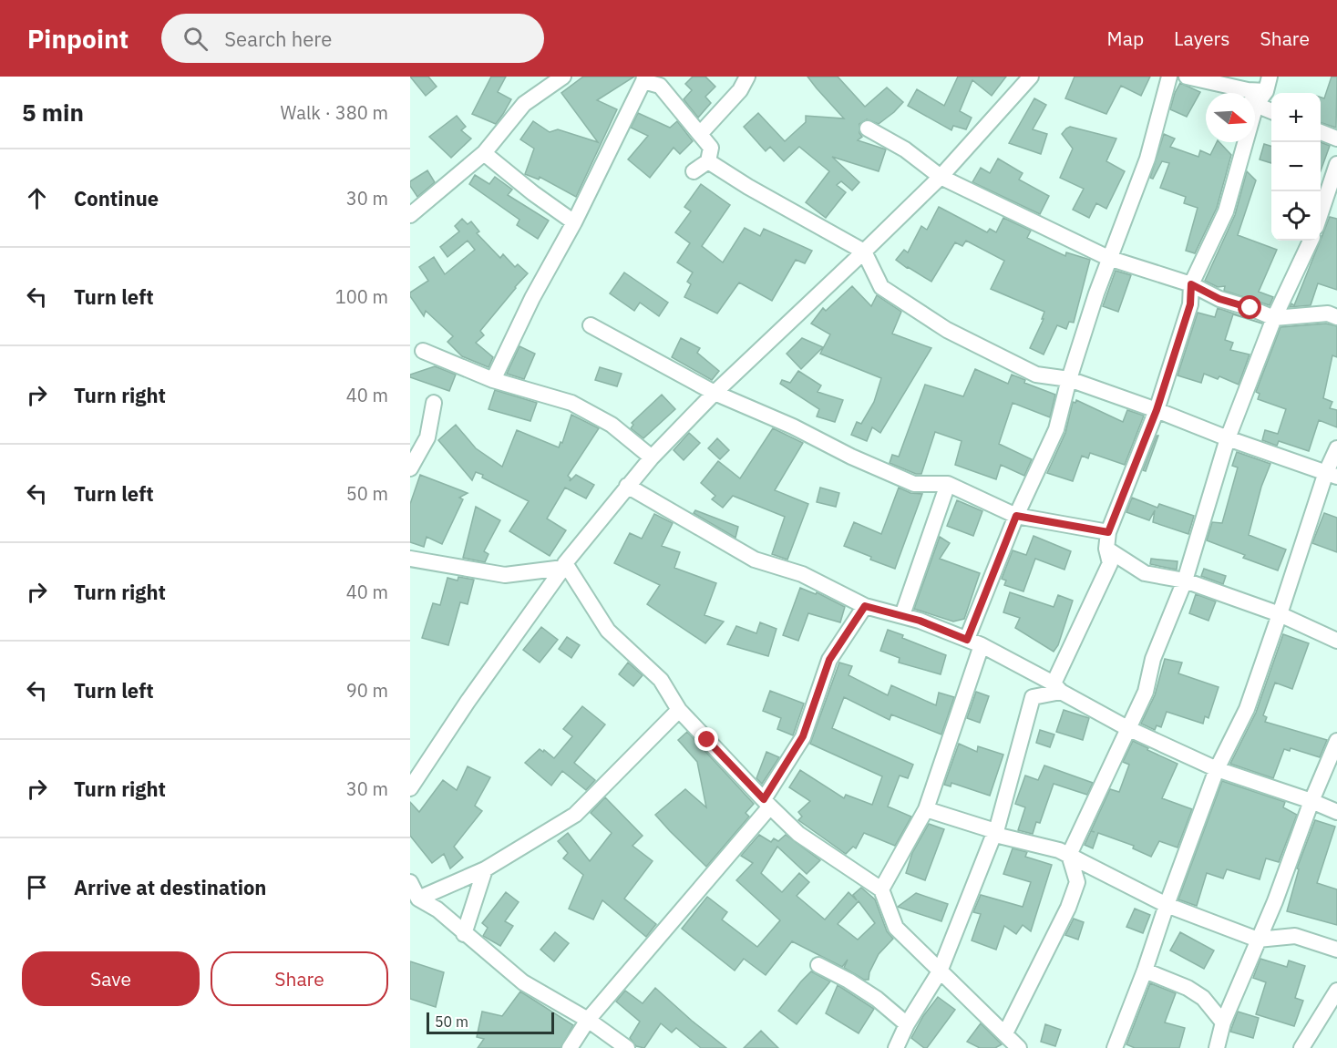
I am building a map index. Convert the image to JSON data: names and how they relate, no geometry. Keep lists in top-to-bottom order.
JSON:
{
  "scale_bar": "50 m",
  "north": "right",
  "page": {
    "header": "Pinpoint",
    "search": "Search here",
    "nav": ["Map", "Layers", "Share"],
    "heading": ["5 min", "Walk · 380 m"],
    "map_buttons": ["+", "−"],
    "list": [
      ["Continue", "30 m"],
      ["Turn left", "100 m"],
      ["Turn right", "40 m"],
      ["Turn left", "50 m"],
      ["Turn right", "40 m"],
      ["Turn left", "90 m"],
      ["Turn right", "30 m"],
      "Arrive at destination"
    ],
    "buttons": ["Save", "Share"],
    "scale": "50 m"
  }
}
